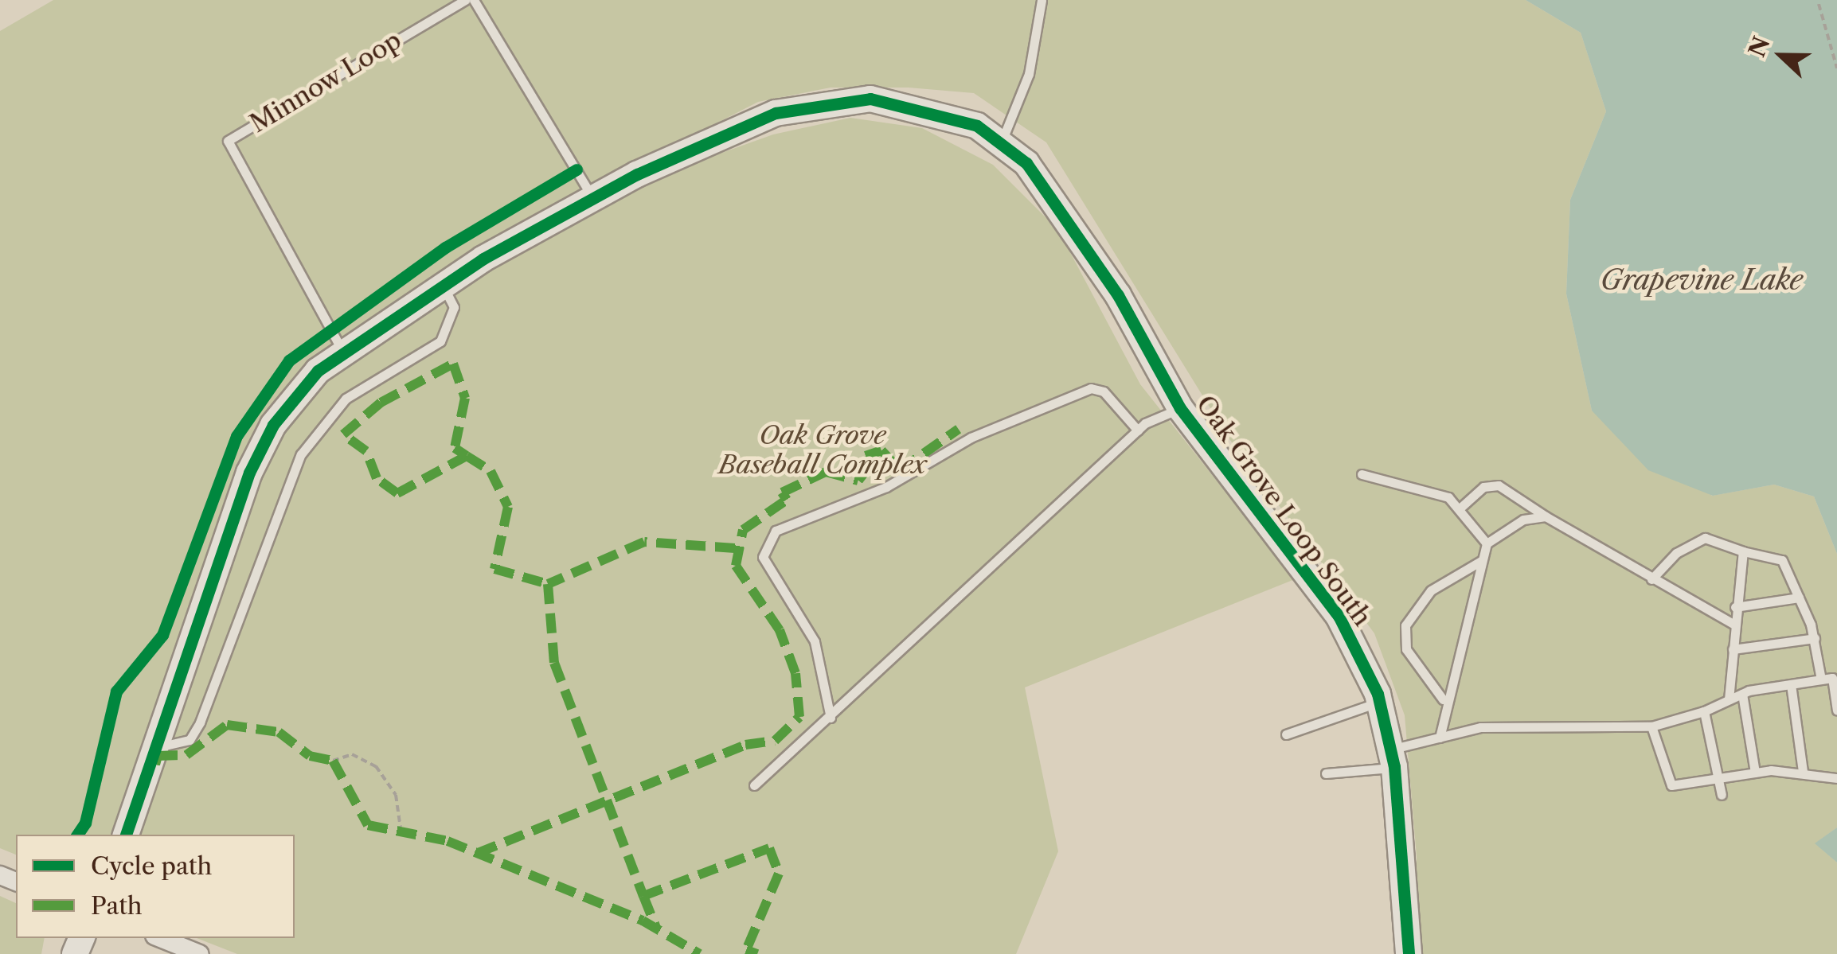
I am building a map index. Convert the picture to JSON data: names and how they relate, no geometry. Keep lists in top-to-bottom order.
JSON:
{
  "streets": {
    "street": ["Oak Grove Loop South"],
    "lane": ["Minnow Loop"]
  },
  "water": ["Grapevine Lake"],
  "parks": ["Oak Grove Baseball Complex"],
  "legend": ["Cycle path", "Path"],
  "north": "left"
}
